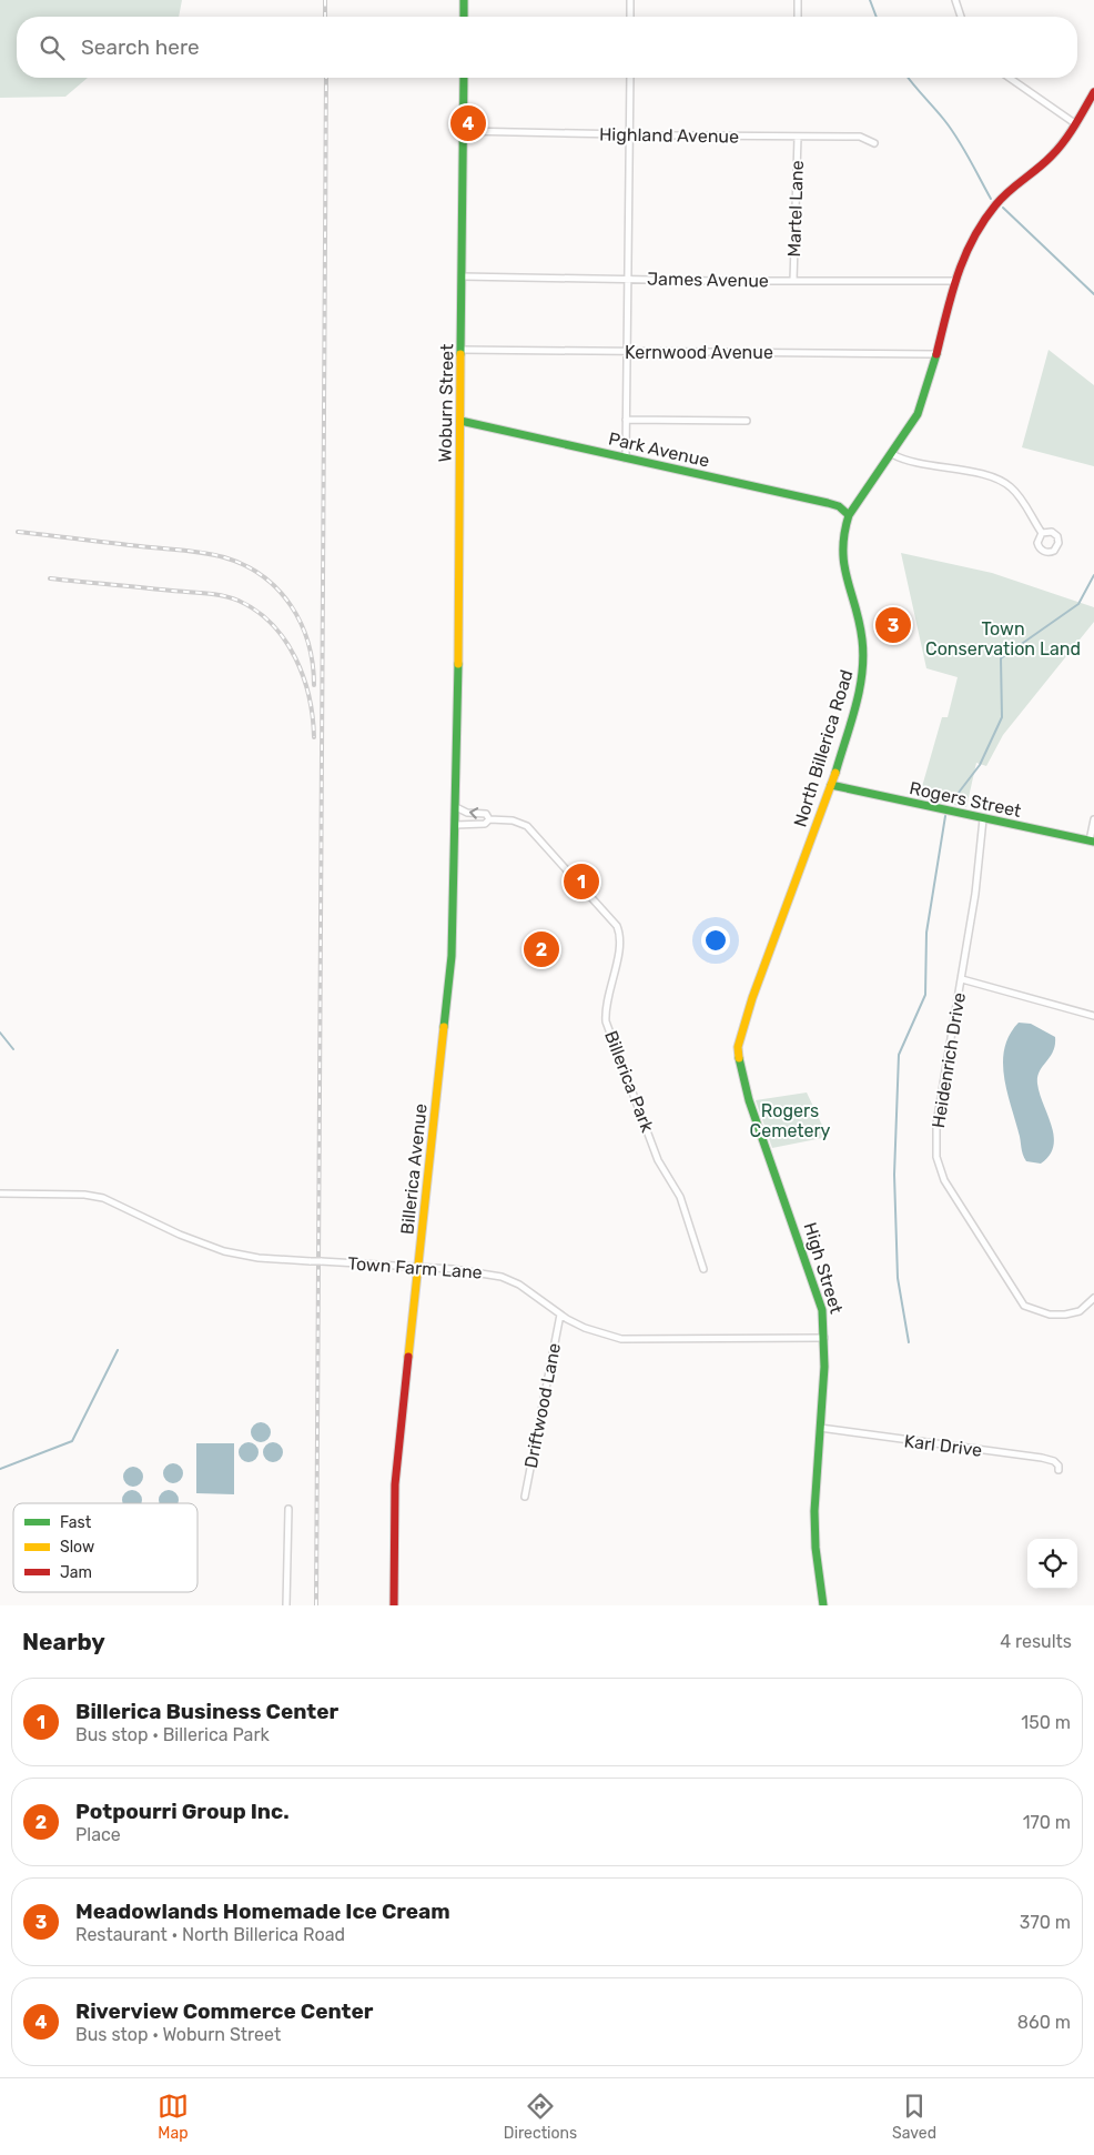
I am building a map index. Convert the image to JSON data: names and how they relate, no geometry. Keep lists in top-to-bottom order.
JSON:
{
  "streets": {
    "main road": [
      "Woburn Street",
      "Park Avenue",
      "North Billerica Road",
      "Rogers Street",
      "Billerica Avenue",
      "High Street"
    ],
    "street": [
      "Highland Avenue",
      "Martel Lane",
      "James Avenue",
      "Kernwood Avenue",
      "Heidenrich Drive",
      "Billerica Park",
      "Town Farm Lane",
      "Driftwood Lane",
      "Karl Drive"
    ]
  },
  "crossings": [
    ["Highland Avenue", "Martel Lane"],
    ["Highland Avenue", "Woburn Street"],
    ["Martel Lane", "James Avenue"],
    ["James Avenue", "Woburn Street"],
    ["James Avenue", "North Billerica Road"],
    ["Kernwood Avenue", "Woburn Street"],
    ["Kernwood Avenue", "North Billerica Road"],
    ["Woburn Street", "Park Avenue"],
    ["Woburn Street", "Billerica Avenue"],
    ["Park Avenue", "North Billerica Road"],
    ["North Billerica Road", "Rogers Street"],
    ["North Billerica Road", "High Street"],
    ["Rogers Street", "Heidenrich Drive"],
    ["Billerica Park", "Billerica Avenue"],
    ["Billerica Avenue", "Town Farm Lane"],
    ["Town Farm Lane", "High Street"],
    ["Town Farm Lane", "Driftwood Lane"],
    ["High Street", "Karl Drive"]
  ],
  "parks": ["Town Conservation Land", "Rogers Cemetery"],
  "legend": ["Fast", "Slow", "Jam"],
  "page": {
    "search": "Search here",
    "pins": [
      "4",
      "3",
      "1",
      "2"
    ],
    "heading": ["Nearby", "4 results"],
    "list": [
      {
        "mark": "1",
        "name": "Billerica Business Center",
        "note": "Bus stop · Billerica Park",
        "value": "150 m"
      },
      {
        "mark": "2",
        "name": "Potpourri Group Inc.",
        "note": "Place",
        "value": "170 m"
      },
      {
        "mark": "3",
        "name": "Meadowlands Homemade Ice Cream",
        "note": "Restaurant · North Billerica Road",
        "value": "370 m"
      },
      {
        "mark": "4",
        "name": "Riverview Commerce Center",
        "note": "Bus stop · Woburn Street",
        "value": "860 m"
      }
    ],
    "nav": ["Map", "Directions", "Saved"]
  }
}
